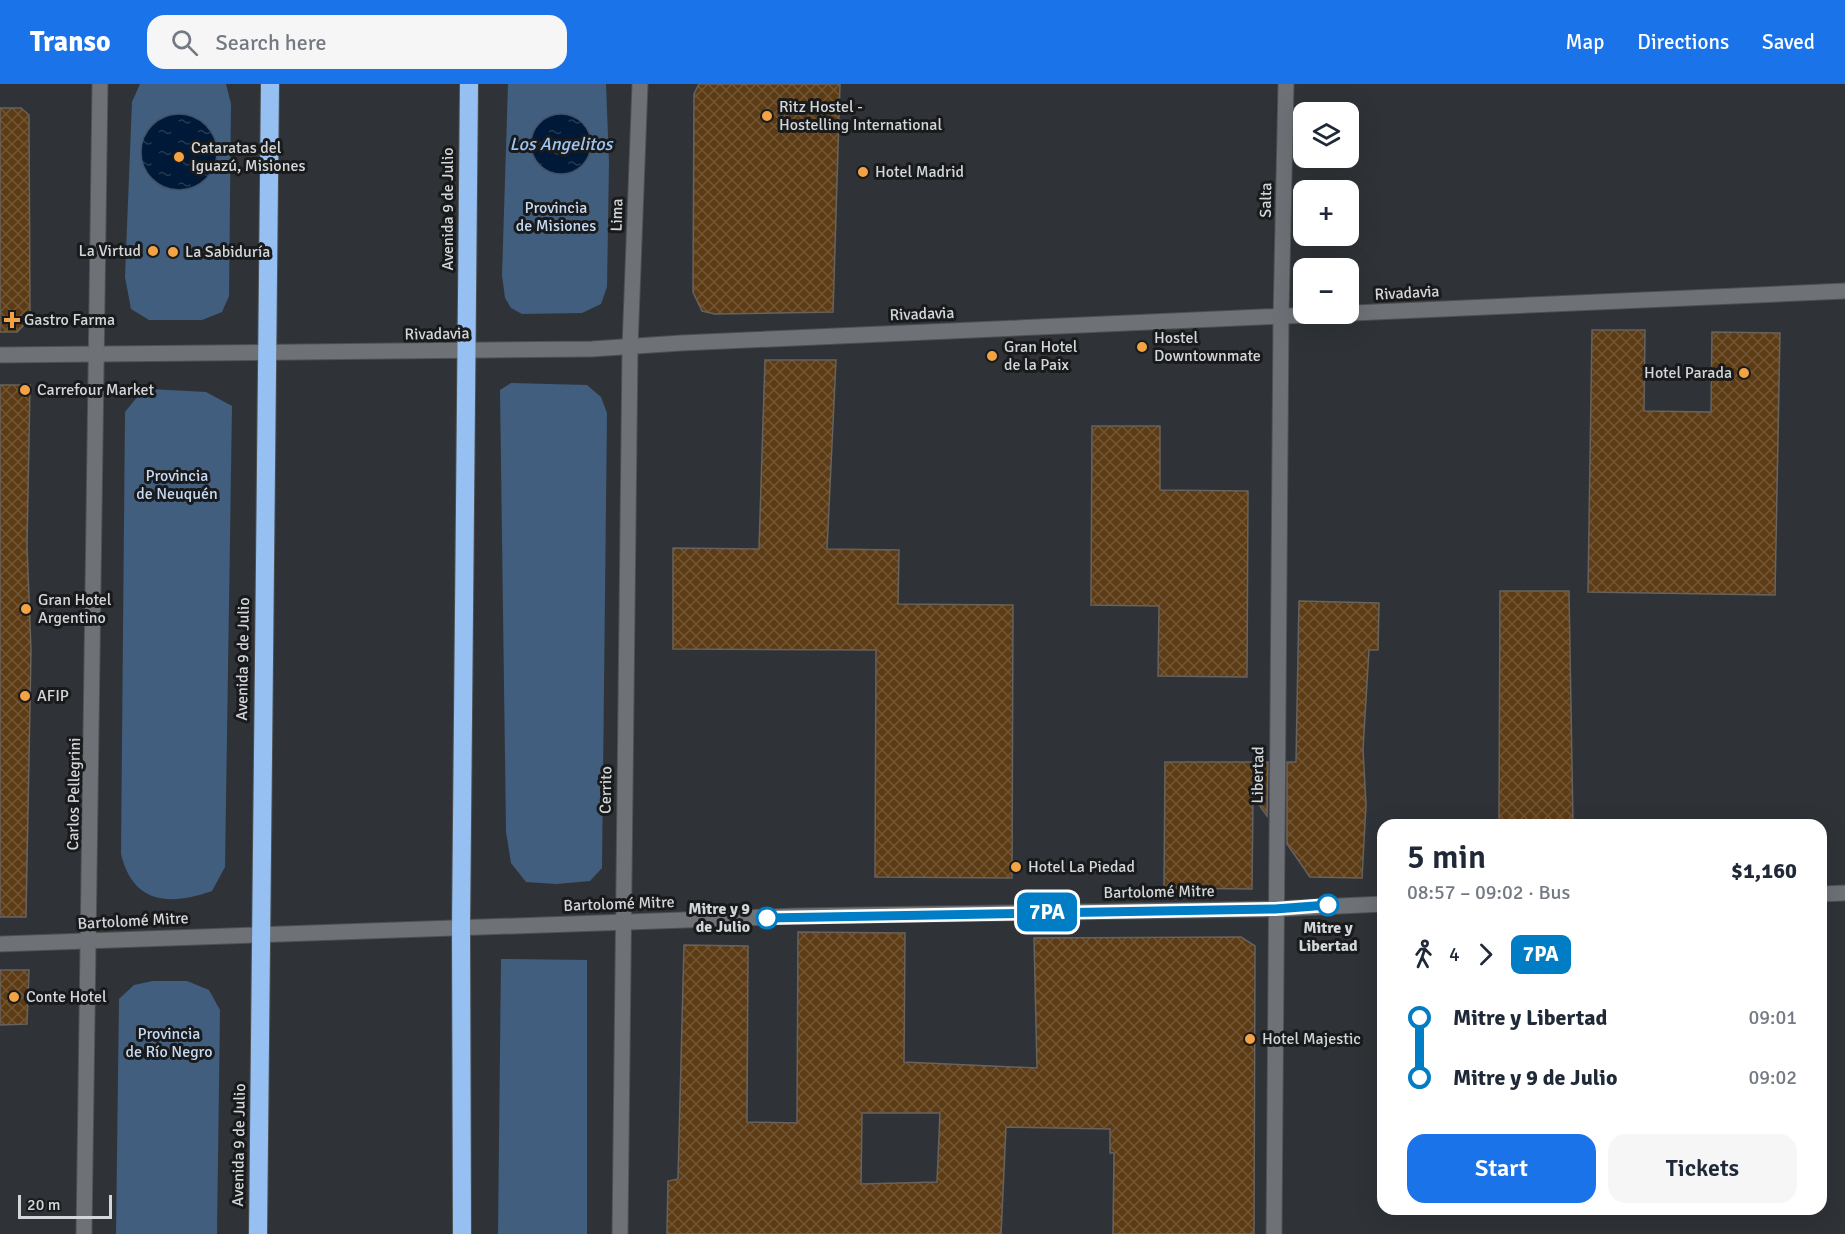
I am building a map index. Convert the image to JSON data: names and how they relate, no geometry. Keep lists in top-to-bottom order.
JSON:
{
  "streets": {
    "highway": ["Avenida 9 de Julio"],
    "street": [
      "Salta",
      "Lima",
      "Rivadavia",
      "Libertad",
      "Cerrito",
      "Carlos Pellegrini",
      "Bartolomé Mitre"
    ]
  },
  "crossings": [
    ["Salta", "Rivadavia"],
    ["Salta", "Libertad"],
    ["Avenida 9 de Julio", "Rivadavia"],
    ["Avenida 9 de Julio", "Bartolomé Mitre"],
    ["Lima", "Rivadavia"],
    ["Lima", "Cerrito"],
    ["Rivadavia", "Libertad"],
    ["Rivadavia", "Cerrito"],
    ["Rivadavia", "Carlos Pellegrini"],
    ["Libertad", "Bartolomé Mitre"],
    ["Cerrito", "Bartolomé Mitre"],
    ["Carlos Pellegrini", "Bartolomé Mitre"]
  ],
  "water": ["Los Angelitos"],
  "parks": ["Provincia de Misiones", "Provincia de Neuquén", "Provincia de Río Negro"],
  "places": {
    "other": [
      "Ritz Hostel - Hostelling International",
      "Cataratas del Iguazú, Misiones",
      "Hotel Madrid",
      "La Virtud",
      "La Sabiduría",
      "Hostel Downtownmate",
      "Gran Hotel de la Paix",
      "Hotel Parada",
      "Carrefour Market",
      "Gran Hotel Argentino",
      "AFIP",
      "Hotel La Piedad",
      "Mitre y Libertad",
      "Mitre y 9 de Julio",
      "Conte Hotel",
      "Hotel Majestic"
    ],
    "health": ["Gastro Farma"]
  },
  "lines": ["bus line 7PA"],
  "scale_bar": "20 m",
  "page": {
    "header": "Transo",
    "search": "Search here",
    "nav": ["Map", "Directions", "Saved"],
    "on_map": "7PA",
    "map_buttons": ["+", "−"],
    "heading": ["5 min", "08:57 – 09:02 · Bus", "$1,160"],
    "legs": ["4", "7PA"],
    "list": [
      {
        "name": "Mitre y Libertad",
        "value": "09:01"
      },
      {
        "name": "Mitre y 9 de Julio",
        "value": "09:02"
      }
    ],
    "buttons": ["Start", "Tickets"],
    "scale": "20 m"
  }
}
